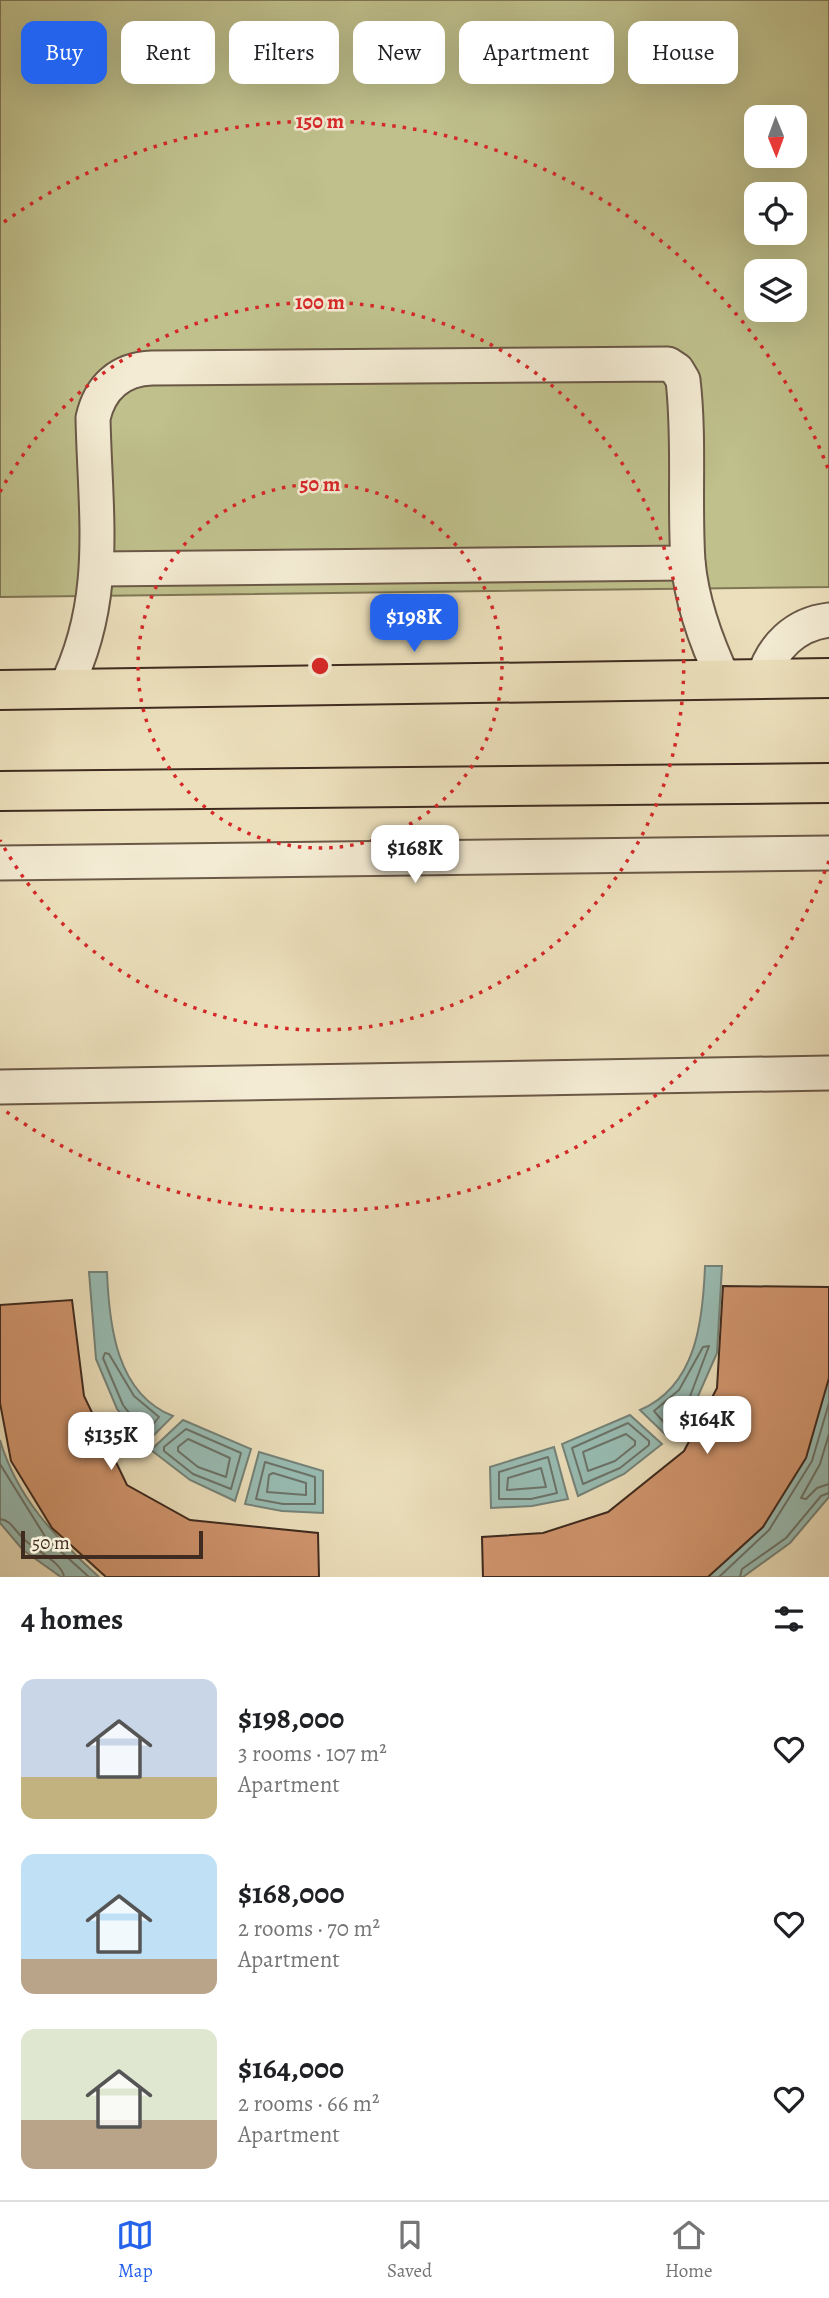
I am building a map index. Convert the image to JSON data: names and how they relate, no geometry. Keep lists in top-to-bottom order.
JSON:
{
  "scale_bar": "50 m",
  "north": "bottom",
  "page": {
    "chip": [
      "Buy",
      "Rent",
      "Filters",
      "New",
      "Apartment",
      "House"
    ],
    "price": [
      "$198K",
      "$168K",
      "$164K",
      "$135K"
    ],
    "scale": "50 m",
    "heading": "4 homes",
    "list": [
      {
        "name": "$198,000",
        "note": "3 rooms · 107 m² · Apartment"
      },
      {
        "name": "$168,000",
        "note": "2 rooms · 70 m² · Apartment"
      },
      {
        "name": "$164,000",
        "note": "2 rooms · 66 m² · Apartment"
      }
    ],
    "tabs": ["Map", "Saved", "Home"]
  },
  "rings": ["150 m", "100 m", "50 m"]
}
